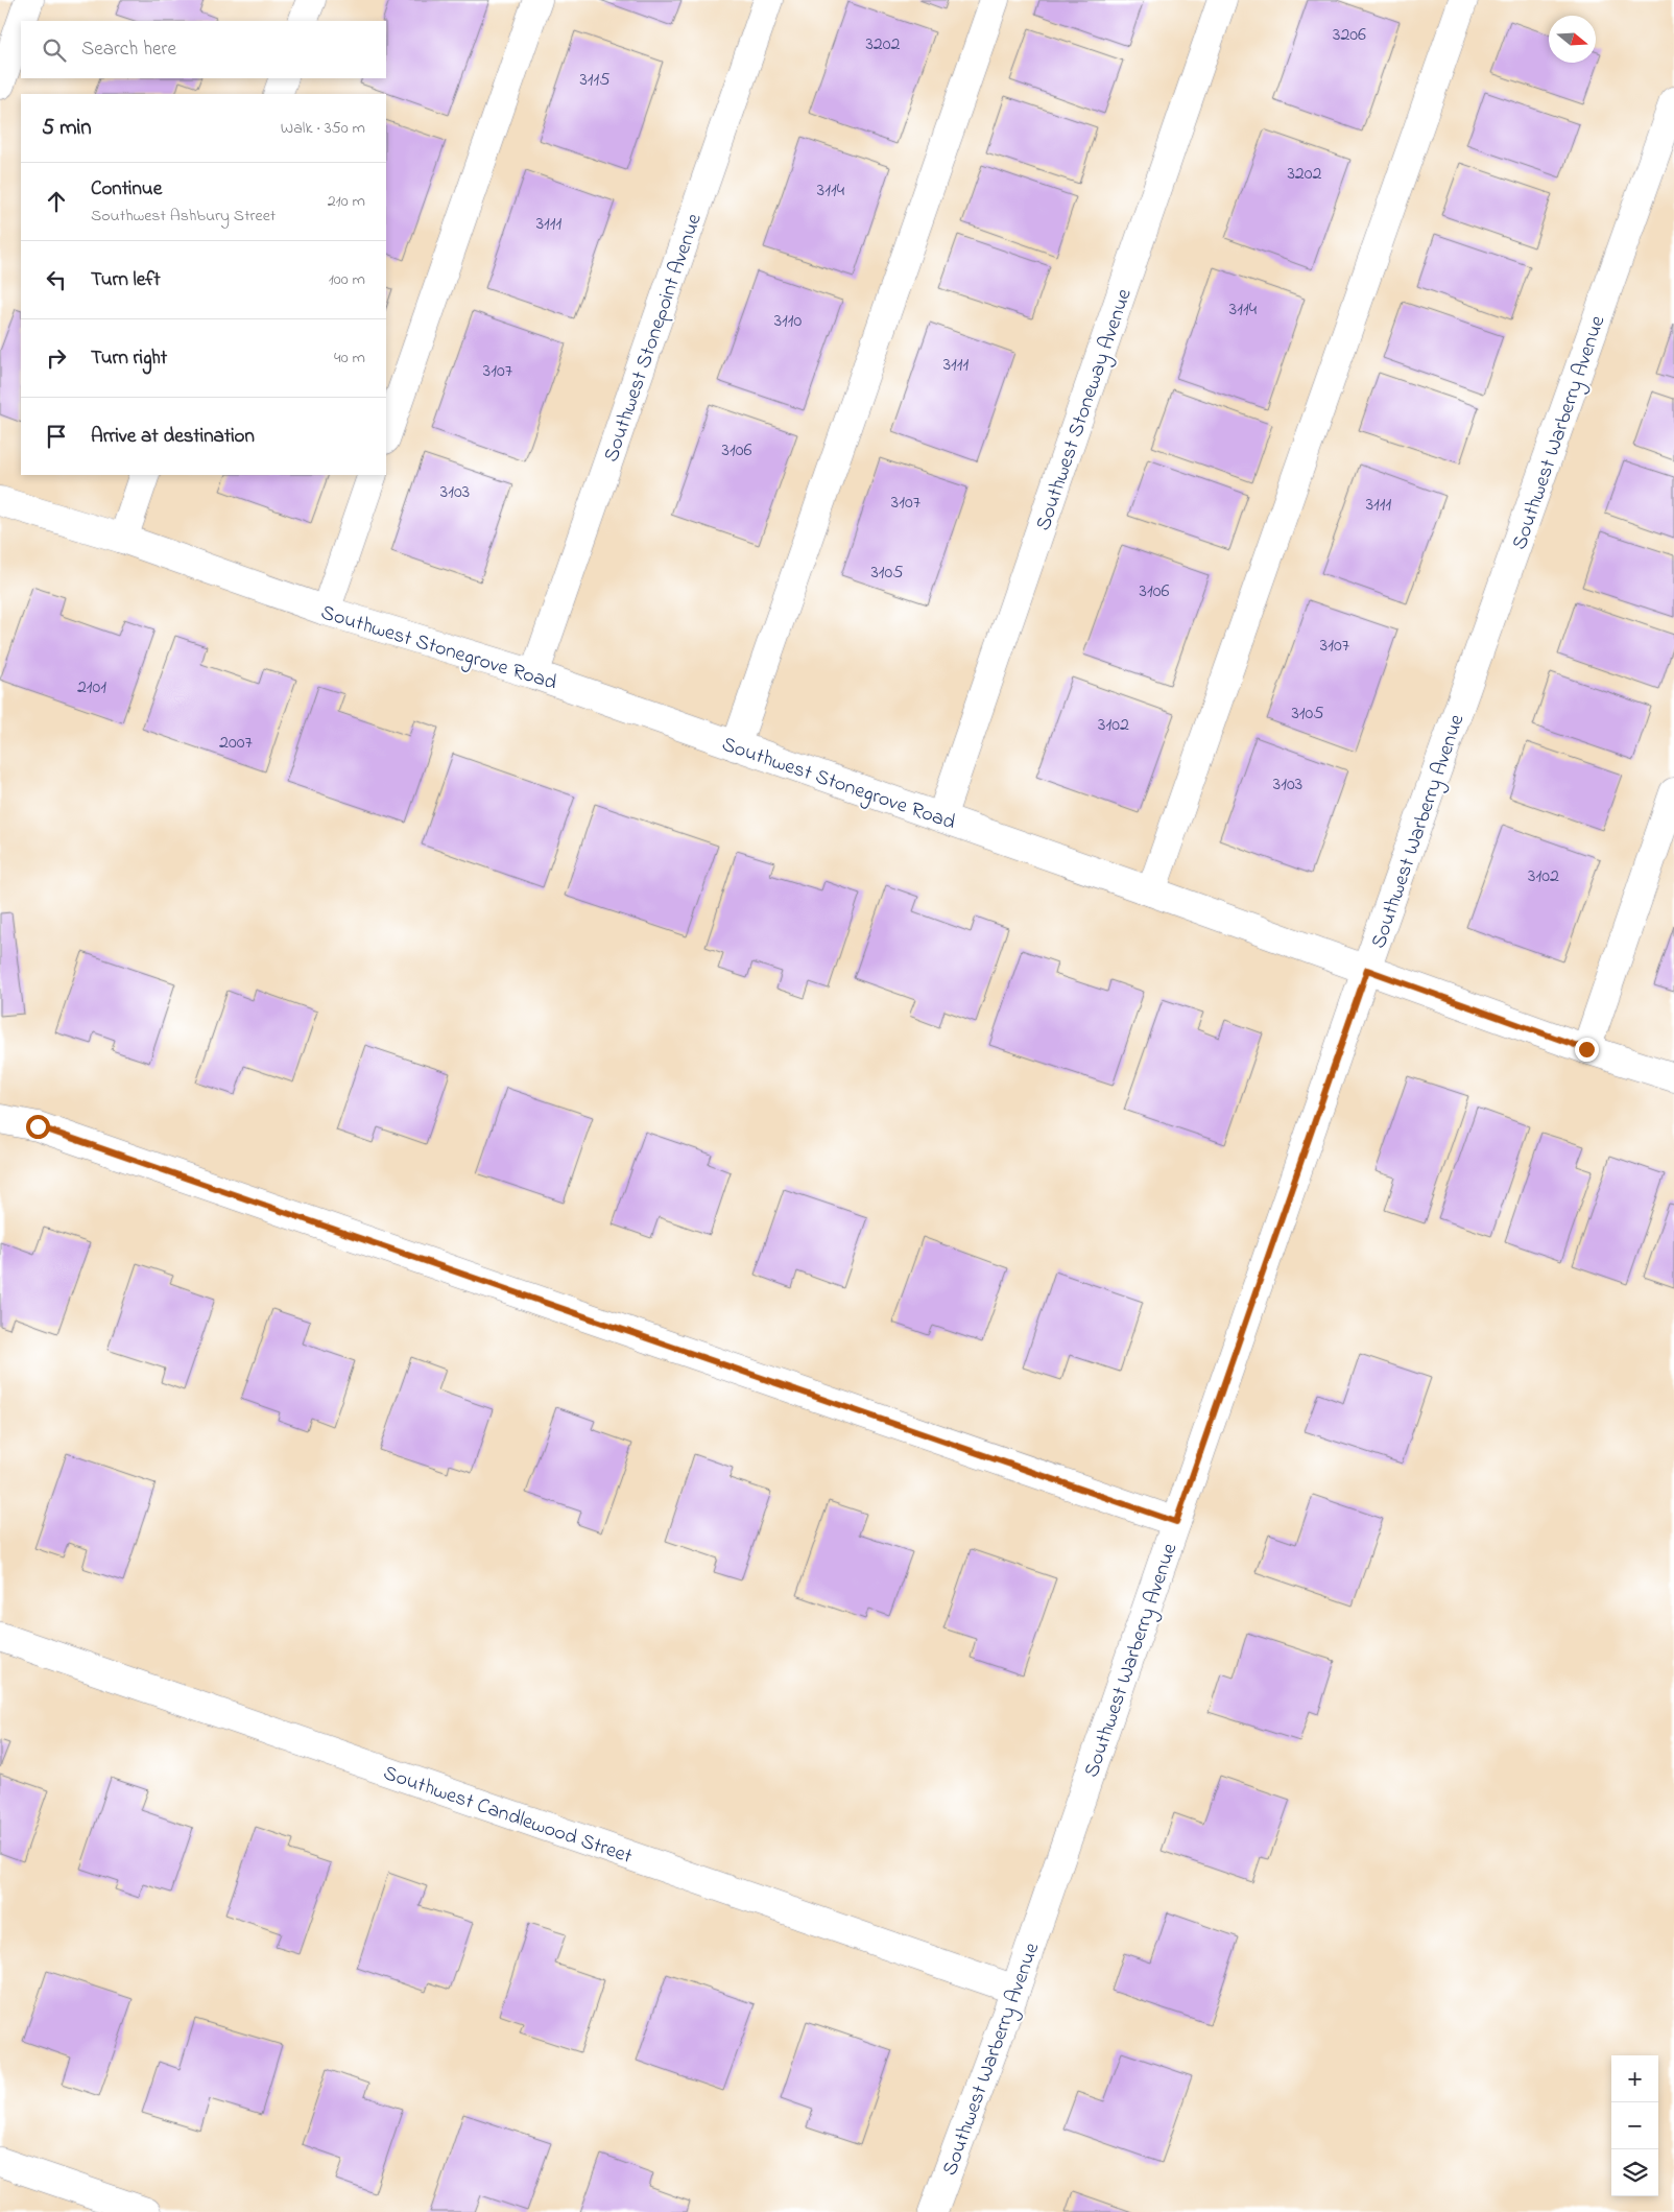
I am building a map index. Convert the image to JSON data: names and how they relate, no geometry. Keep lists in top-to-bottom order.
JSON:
{
  "streets": {
    "street": [
      "Southwest Stonepoint Avenue",
      "Southwest Stoneway Avenue",
      "Southwest Warberry Avenue",
      "Southwest Stonegrove Road",
      "Southwest Candlewood Street"
    ]
  },
  "crossings": [
    ["Southwest Stonepoint Avenue", "Southwest Stonegrove Road"],
    ["Southwest Stoneway Avenue", "Southwest Stonegrove Road"],
    ["Southwest Warberry Avenue", "Southwest Stonegrove Road"],
    ["Southwest Warberry Avenue", "Southwest Candlewood Street"]
  ],
  "house_numbers": [
    "3206",
    "3202",
    "3115",
    "3202",
    "3114",
    "3111",
    "3114",
    "3110",
    "3111",
    "3107",
    "3106",
    "3103",
    "3107",
    "3111",
    "3105",
    "3106",
    "3107",
    "2101",
    "3105",
    "3102",
    "2007",
    "3103",
    "3102"
  ],
  "north": "right",
  "page": {
    "search": "Search here",
    "heading": ["5 min", "Walk · 350 m"],
    "list": [
      ["Continue", "Southwest Ashbury Street", "210 m"],
      ["Turn left", "100 m"],
      ["Turn right", "40 m"],
      "Arrive at destination"
    ],
    "map_buttons": ["+", "−"]
  }
}
